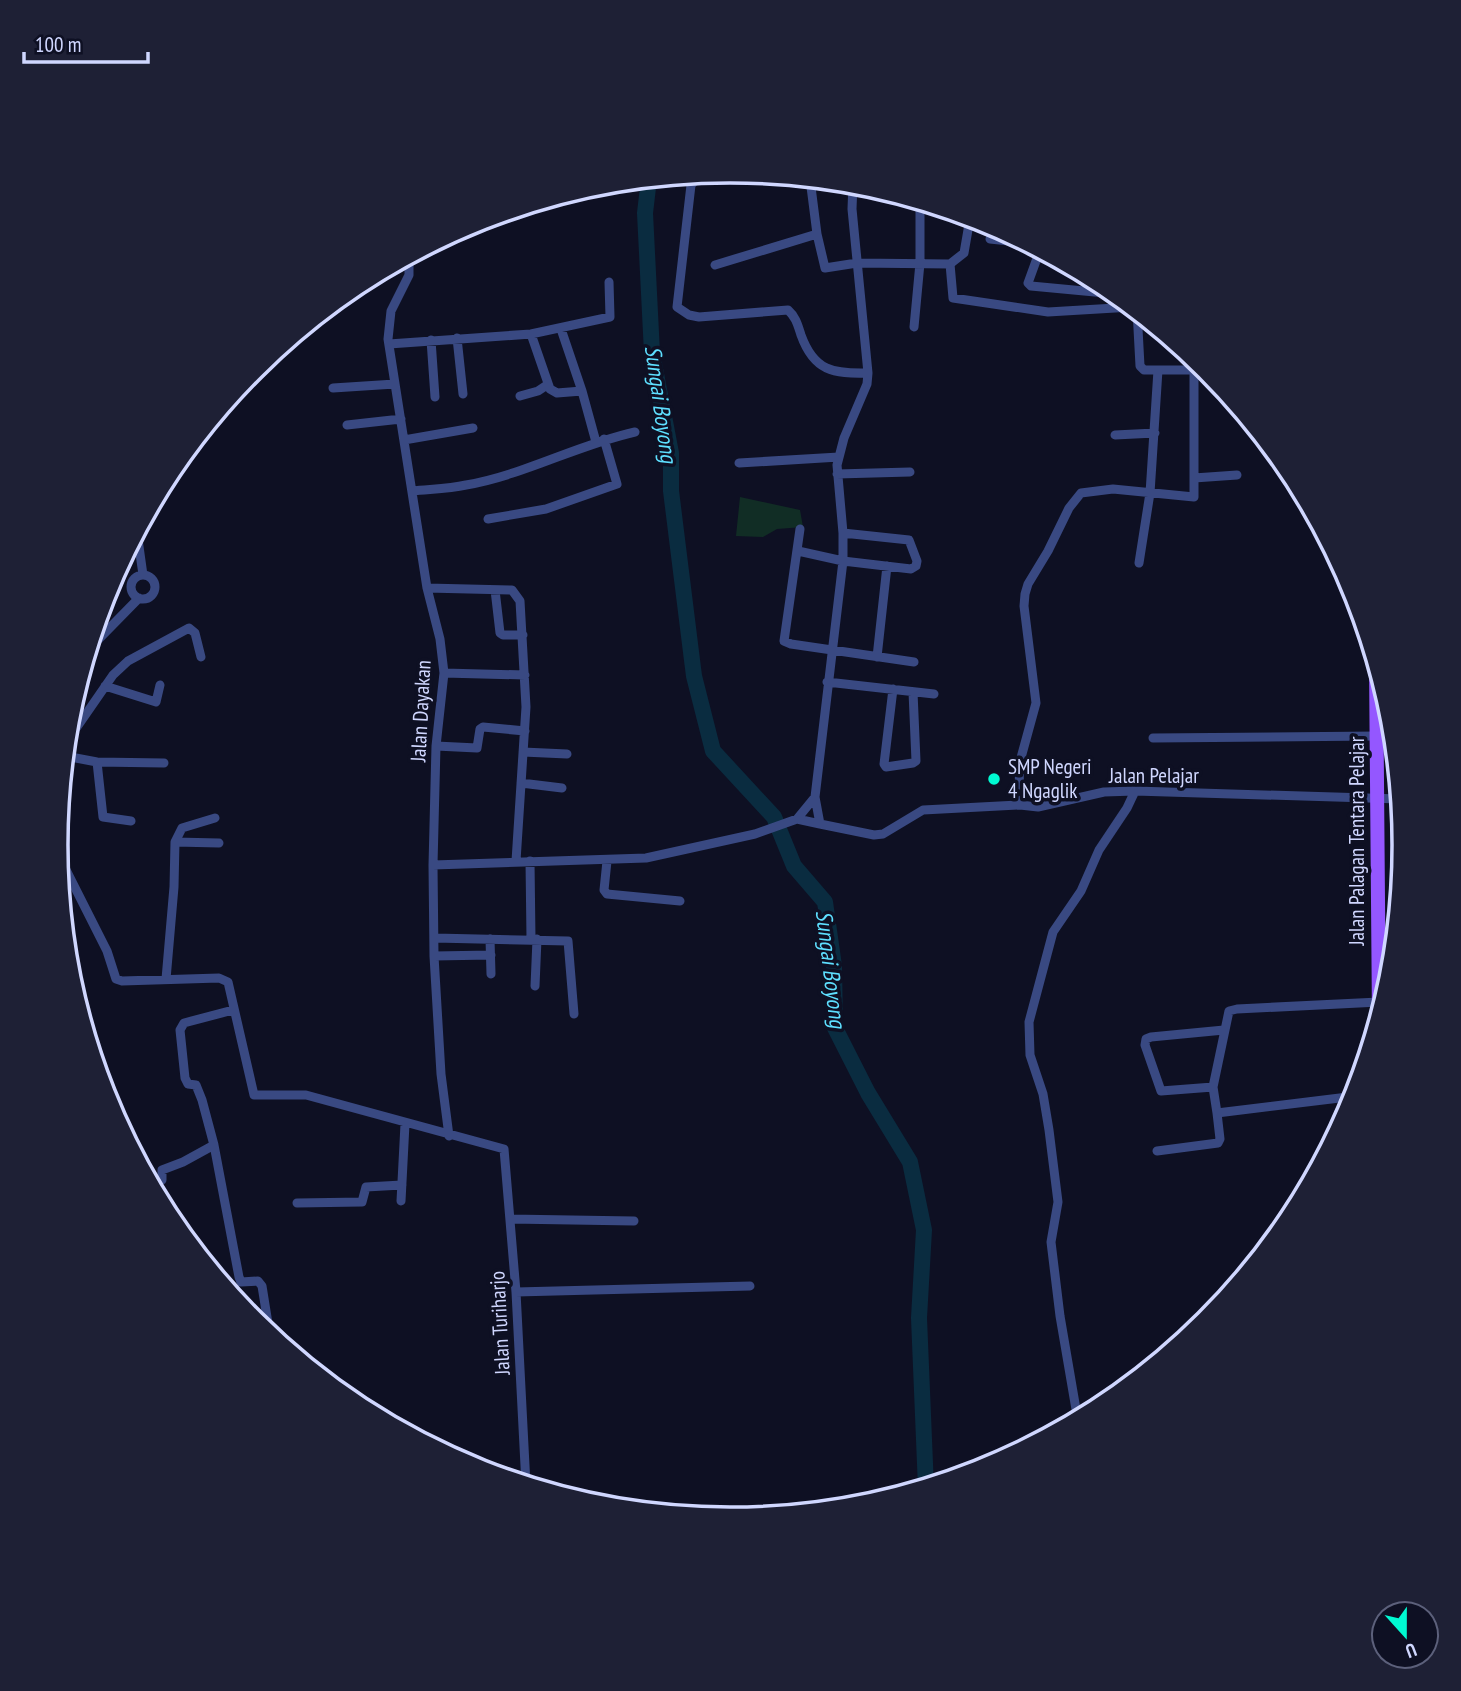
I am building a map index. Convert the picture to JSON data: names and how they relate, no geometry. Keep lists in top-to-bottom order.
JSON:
{
  "streets": {
    "main road": ["Jalan Palagan Tentara Pelajar"],
    "street": ["Jalan Dayakan", "Jalan Pelajar", "Jalan Turiharjo"]
  },
  "crossings": [
    ["Jalan Dayakan", "Jalan Turiharjo"],
    ["Jalan Pelajar", "Jalan Palagan Tentara Pelajar"]
  ],
  "water": ["Sungai Boyong"],
  "places": ["SMP Negeri 4 Ngaglik"],
  "scale_bar": "100 m",
  "north": "bottom"
}
